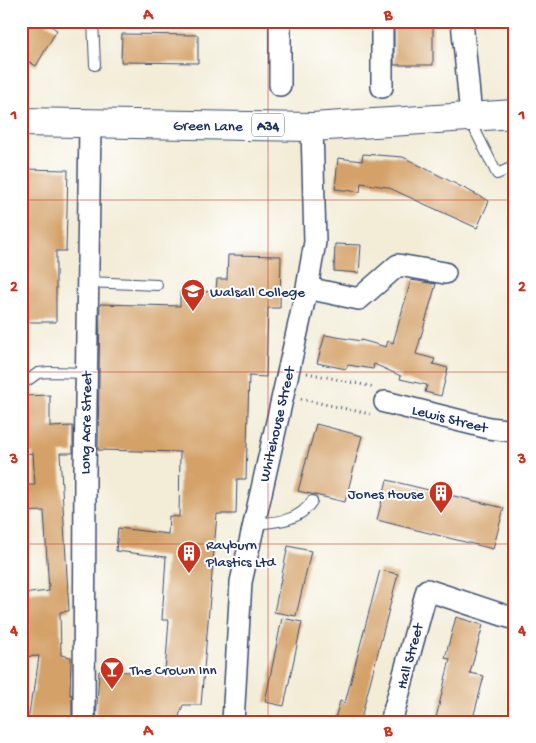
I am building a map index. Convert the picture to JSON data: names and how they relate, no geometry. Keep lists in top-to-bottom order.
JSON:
{
  "streets": {
    "highway": ["Green Lane", "A34"],
    "street": [
      "Lewis Street",
      "Long Acre Street",
      "Whitehouse Street",
      "Hall Street"
    ]
  },
  "crossings": [
    ["Green Lane", "Long Acre Street"],
    ["Green Lane", "Whitehouse Street"]
  ],
  "places": {
    "school or university": ["Walsall College"],
    "building": ["Jones House", "Rayburn Plastics Ltd"],
    "bar": ["The Crown Inn"]
  },
  "grid": {
    "columns": ["A", "B"],
    "rows": [
      "1",
      "2",
      "3",
      "4"
    ]
  }
}
